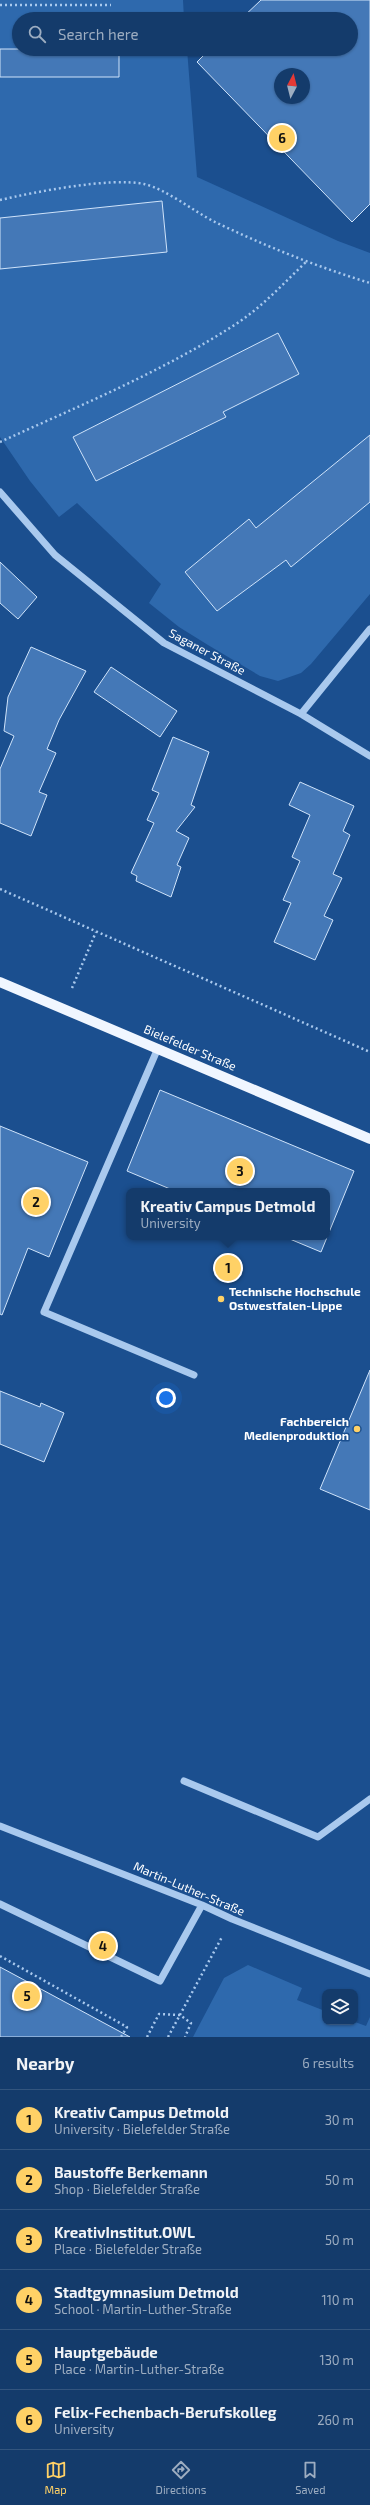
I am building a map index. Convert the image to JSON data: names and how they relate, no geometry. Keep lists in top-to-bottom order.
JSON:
{
  "streets": {
    "main road": ["Bielefelder Straße"],
    "street": ["Saganer Straße", "Martin-Luther-Straße"]
  },
  "places": ["Technische Hochschule Ostwestfalen-Lippe", "Fachbereich Medienproduktion"],
  "north": "top",
  "page": {
    "search": "Search here",
    "pins": [
      "6",
      "3",
      "2",
      "1",
      "4",
      "5"
    ],
    "popup": ["Kreativ Campus Detmold", "University"],
    "heading": ["Nearby", "6 results"],
    "list": [
      {
        "mark": "1",
        "name": "Kreativ Campus Detmold",
        "note": "University · Bielefelder Straße",
        "value": "30 m"
      },
      {
        "mark": "2",
        "name": "Baustoffe Berkemann",
        "note": "Shop · Bielefelder Straße",
        "value": "50 m"
      },
      {
        "mark": "3",
        "name": "KreativInstitut.OWL",
        "note": "Place · Bielefelder Straße",
        "value": "50 m"
      },
      {
        "mark": "4",
        "name": "Stadtgymnasium Detmold",
        "note": "School · Martin-Luther-Straße",
        "value": "110 m"
      },
      {
        "mark": "5",
        "name": "Hauptgebäude",
        "note": "Place · Martin-Luther-Straße",
        "value": "130 m"
      },
      {
        "mark": "6",
        "name": "Felix-Fechenbach-Berufskolleg",
        "note": "University",
        "value": "260 m"
      }
    ],
    "nav": ["Map", "Directions", "Saved"]
  }
}
